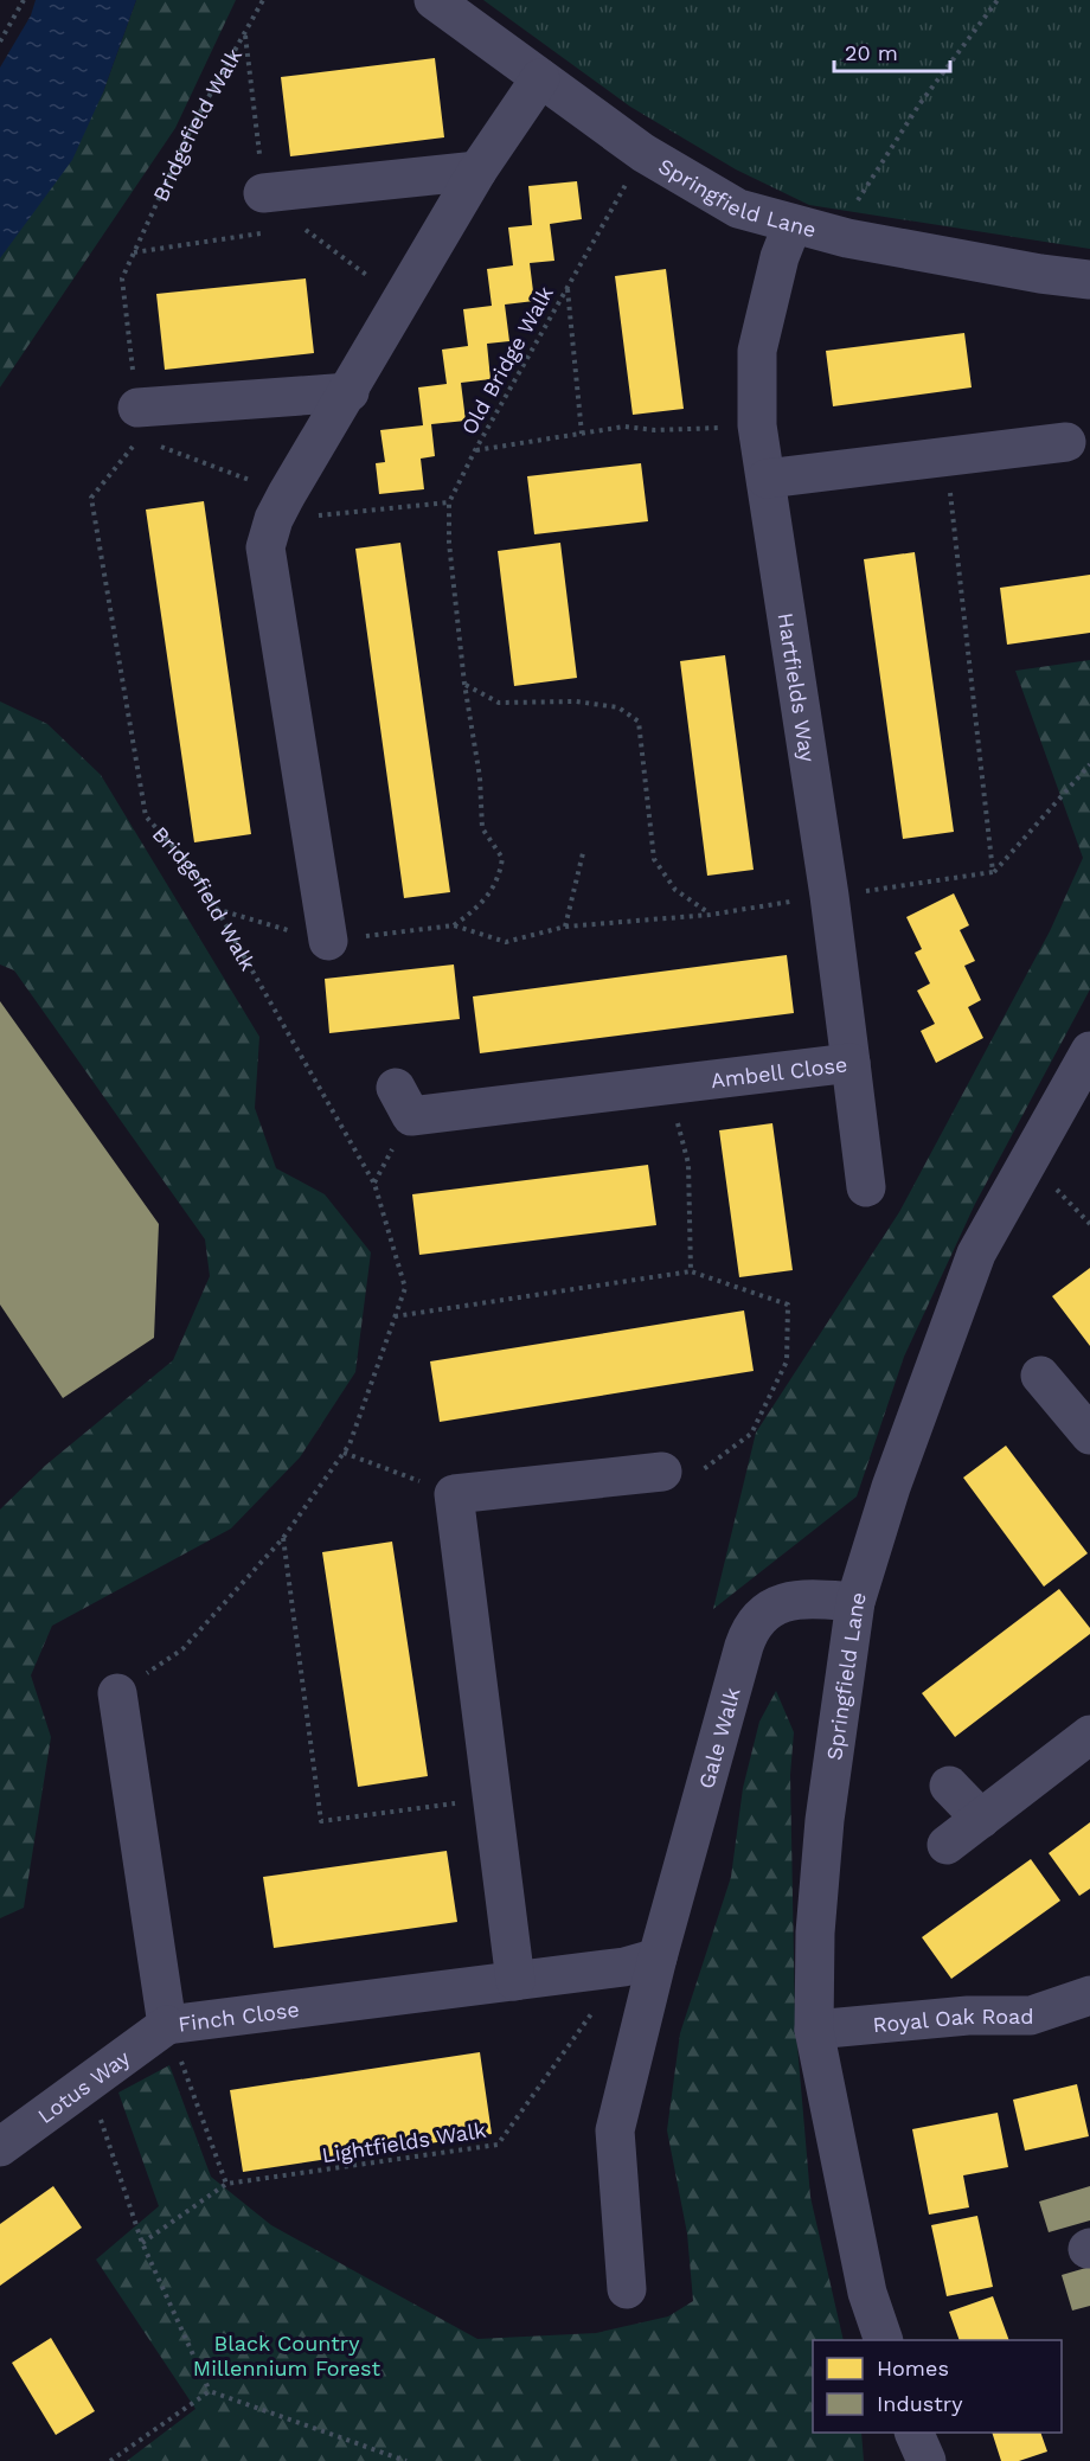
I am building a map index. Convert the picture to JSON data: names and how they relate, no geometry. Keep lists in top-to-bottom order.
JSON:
{
  "streets": {
    "street": [
      "Springfield Lane",
      "Hartfields Way",
      "Ambell Close",
      "Gale Walk",
      "Finch Close",
      "Royal Oak Road",
      "Lotus Way"
    ],
    "path": ["Bridgefield Walk", "Old Bridge Walk", "Lightfields Walk"]
  },
  "crossings": [
    ["Bridgefield Walk", "Finch Close"],
    ["Springfield Lane", "Old Bridge Walk"],
    ["Springfield Lane", "Hartfields Way"],
    ["Springfield Lane", "Gale Walk"],
    ["Springfield Lane", "Royal Oak Road"],
    ["Old Bridge Walk", "Hartfields Way"],
    ["Hartfields Way", "Ambell Close"],
    ["Gale Walk", "Lightfields Walk"],
    ["Finch Close", "Lotus Way"]
  ],
  "parks": ["Black Country Millennium Forest"],
  "legend": ["Homes", "Industry"],
  "scale_bar": "20 m"
}
